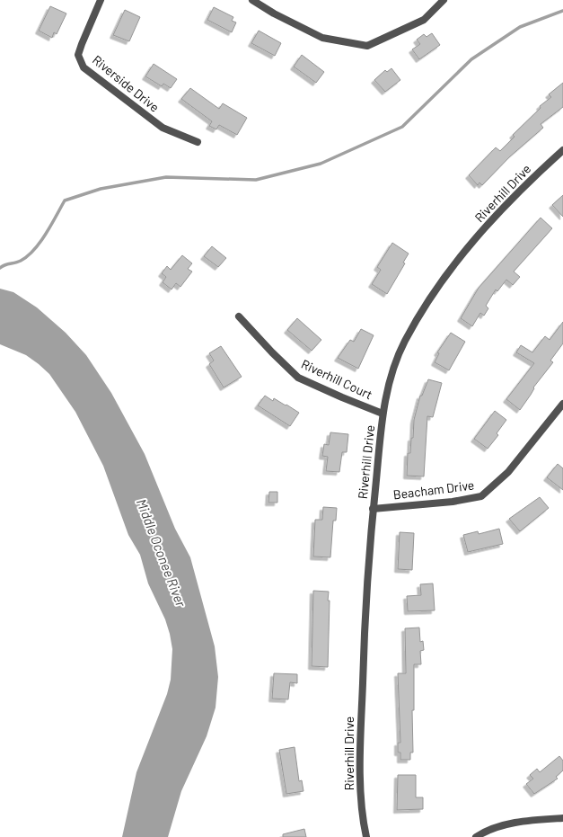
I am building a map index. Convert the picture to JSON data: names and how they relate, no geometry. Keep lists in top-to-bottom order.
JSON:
{
  "streets": {
    "street": [
      "Riverside Drive",
      "Riverhill Drive",
      "Riverhill Court",
      "Beacham Drive"
    ]
  },
  "crossings": [
    ["Riverhill Drive", "Riverhill Court"],
    ["Riverhill Drive", "Beacham Drive"]
  ],
  "water": ["Middle Oconee River"]
}
